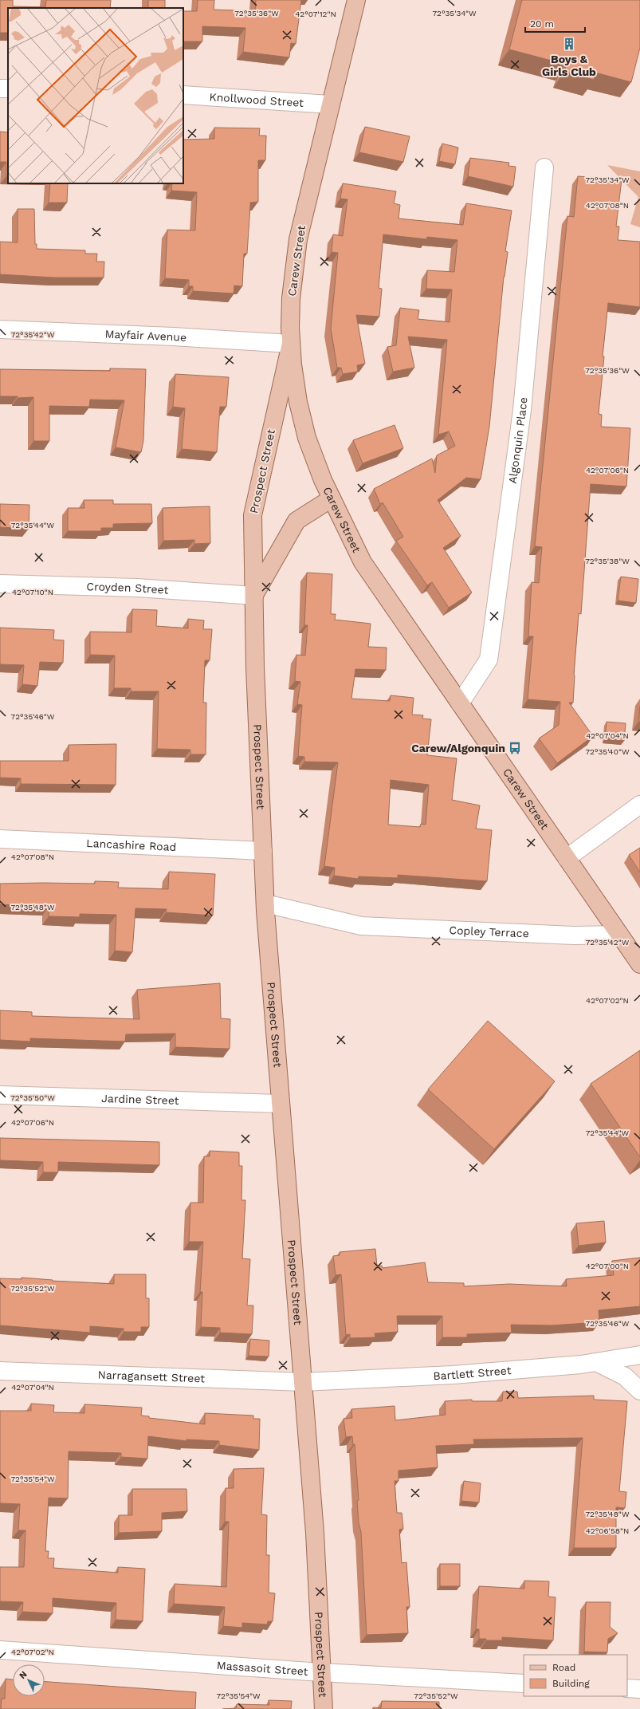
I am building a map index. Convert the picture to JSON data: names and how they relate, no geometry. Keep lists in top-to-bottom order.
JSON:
{
  "streets": {
    "main road": ["Carew Street", "Prospect Street"],
    "street": [
      "Knollwood Street",
      "Mayfair Avenue",
      "Algonquin Place",
      "Croyden Street",
      "Lancashire Road",
      "Copley Terrace",
      "Jardine Street",
      "Bartlett Street",
      "Narragansett Street",
      "Massasoit Street"
    ]
  },
  "crossings": [
    ["Knollwood Street", "Carew Street"],
    ["Carew Street", "Mayfair Avenue"],
    ["Carew Street", "Algonquin Place"],
    ["Carew Street", "Prospect Street"],
    ["Carew Street", "Copley Terrace"],
    ["Mayfair Avenue", "Prospect Street"],
    ["Prospect Street", "Croyden Street"],
    ["Prospect Street", "Lancashire Road"],
    ["Prospect Street", "Copley Terrace"],
    ["Prospect Street", "Jardine Street"],
    ["Prospect Street", "Bartlett Street"],
    ["Prospect Street", "Narragansett Street"],
    ["Prospect Street", "Massasoit Street"],
    ["Bartlett Street", "Narragansett Street"]
  ],
  "places": {
    "building": ["Boys & Girls Club"],
    "bus stop": ["Carew/Algonquin"]
  },
  "legend": ["Road", "Building"],
  "scale_bar": "20 m",
  "north": "top left",
  "coordinates": [
    "72°35'36\"W",
    "72°35'34\"W",
    "42°07'12\"N",
    "42°07'08\"N",
    "72°35'42\"W",
    "42°07'06\"N",
    "72°35'44\"W",
    "72°35'38\"W",
    "42°07'10\"N",
    "72°35'46\"W",
    "42°07'04\"N",
    "72°35'40\"W",
    "72°35'48\"W",
    "42°07'02\"N",
    "72°35'50\"W",
    "42°07'00\"N",
    "72°35'52\"W",
    "72°35'54\"W",
    "42°06'58\"N"
  ]
}
